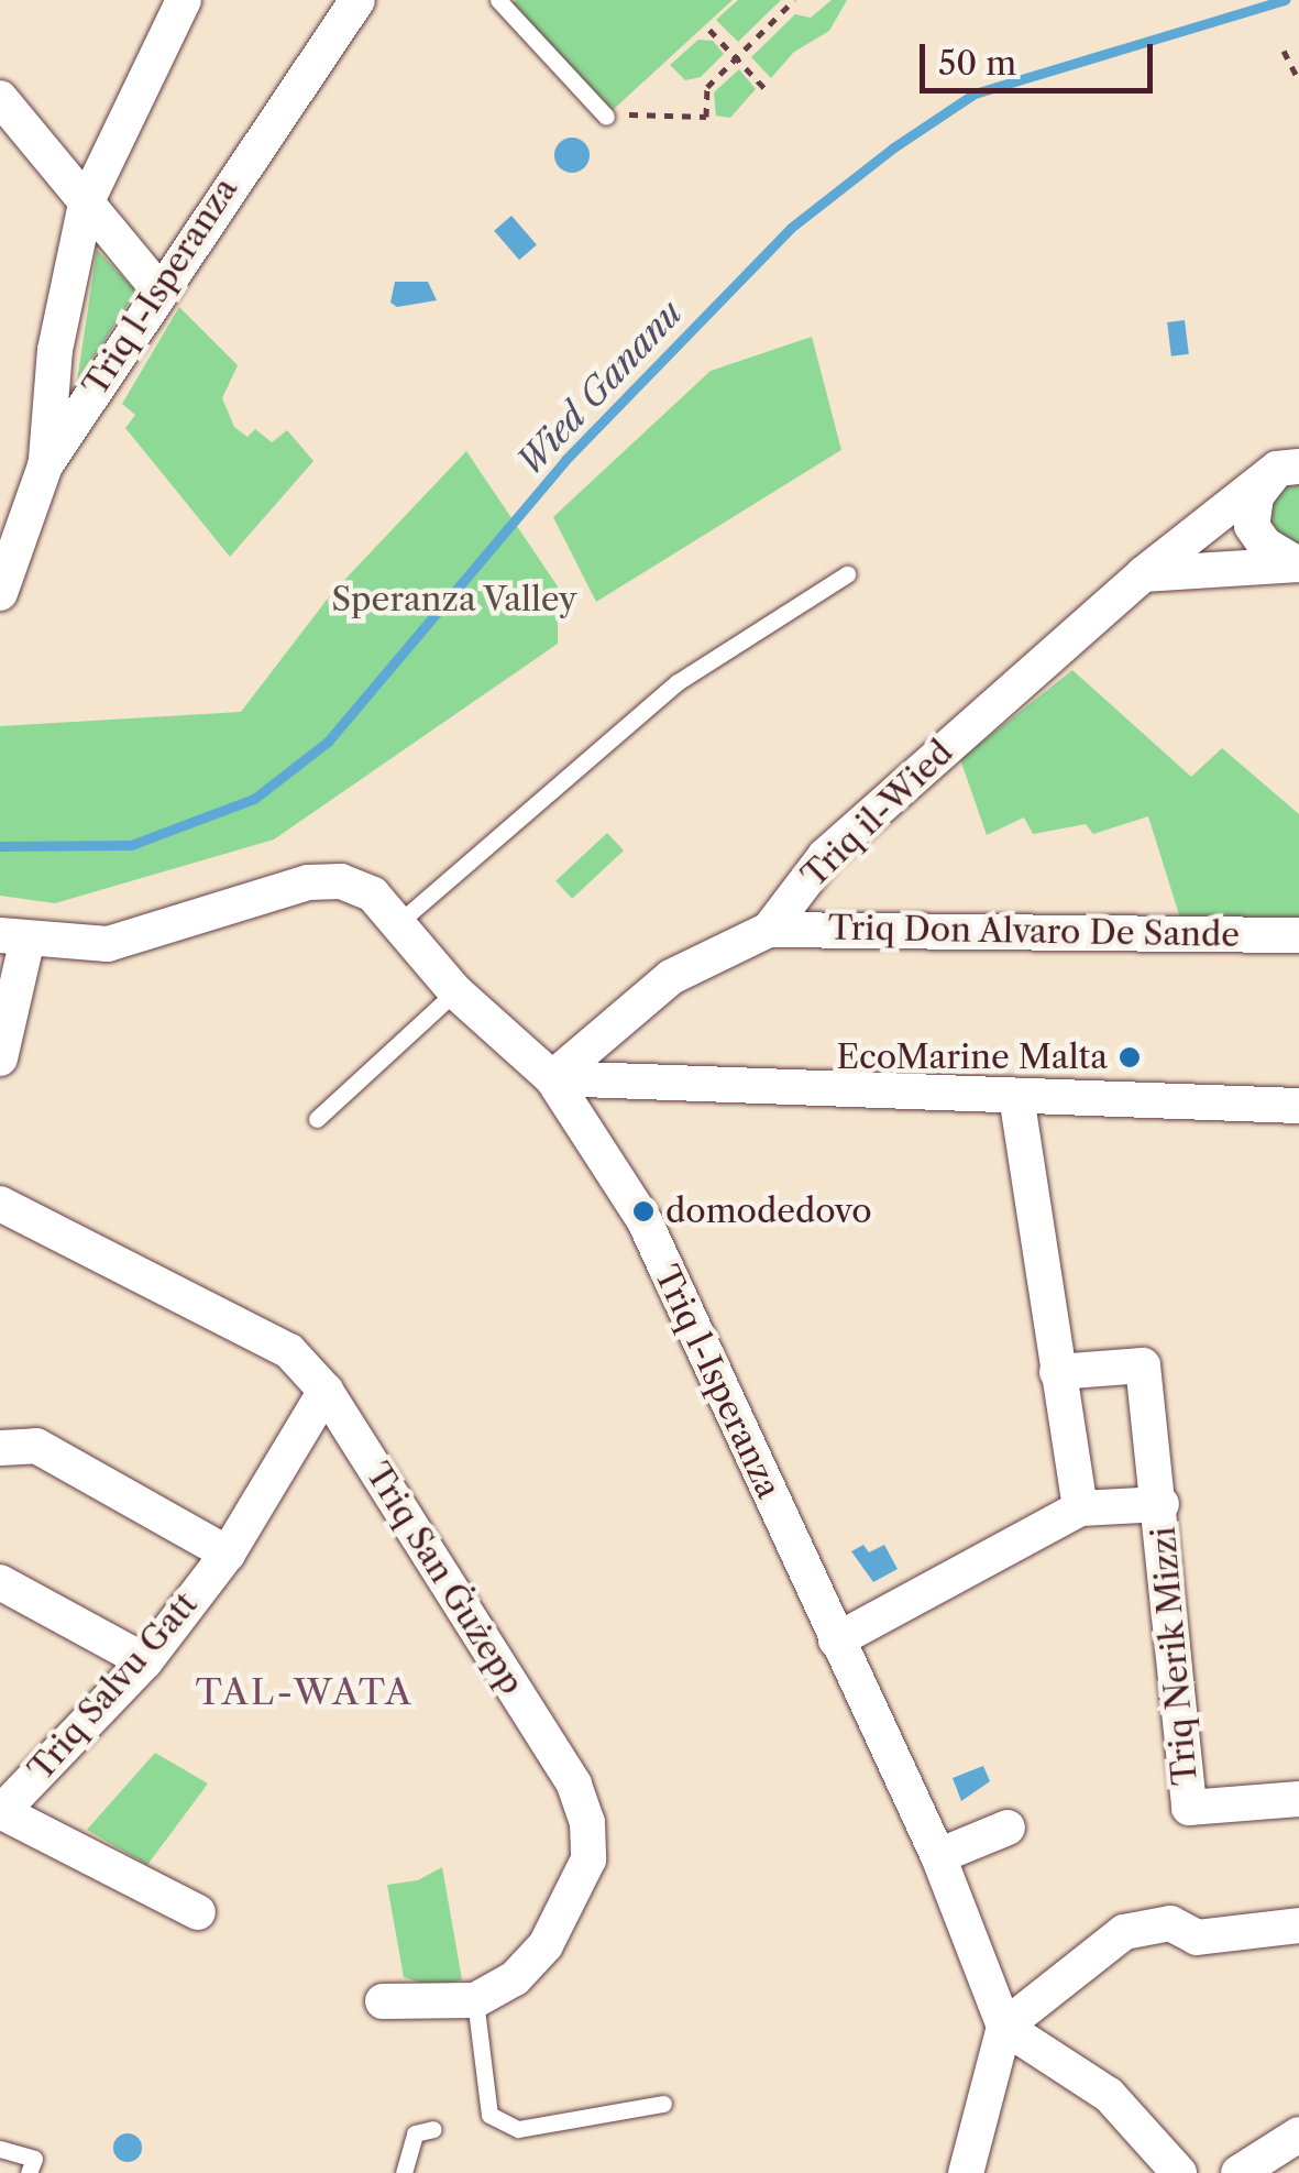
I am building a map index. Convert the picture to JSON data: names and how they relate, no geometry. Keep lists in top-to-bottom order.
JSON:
{
  "streets": {
    "street": [
      "Triq l-Isperanza",
      "Triq il-Wied",
      "Triq Don Alvaro De Sande",
      "Triq San Ġużepp",
      "Triq Nerik Mizzi",
      "Triq Salvu Gatt"
    ]
  },
  "crossings": [
    ["Triq l-Isperanza", "Triq il-Wied"],
    ["Triq il-Wied", "Triq Don Alvaro De Sande"],
    ["Triq San Ġużepp", "Triq Salvu Gatt"]
  ],
  "districts": ["TAL-WATA"],
  "water": ["Wied Gananu"],
  "parks": ["Speranza Valley"],
  "places": ["EcoMarine Malta", "domodedovo"],
  "scale_bar": "50 m"
}
